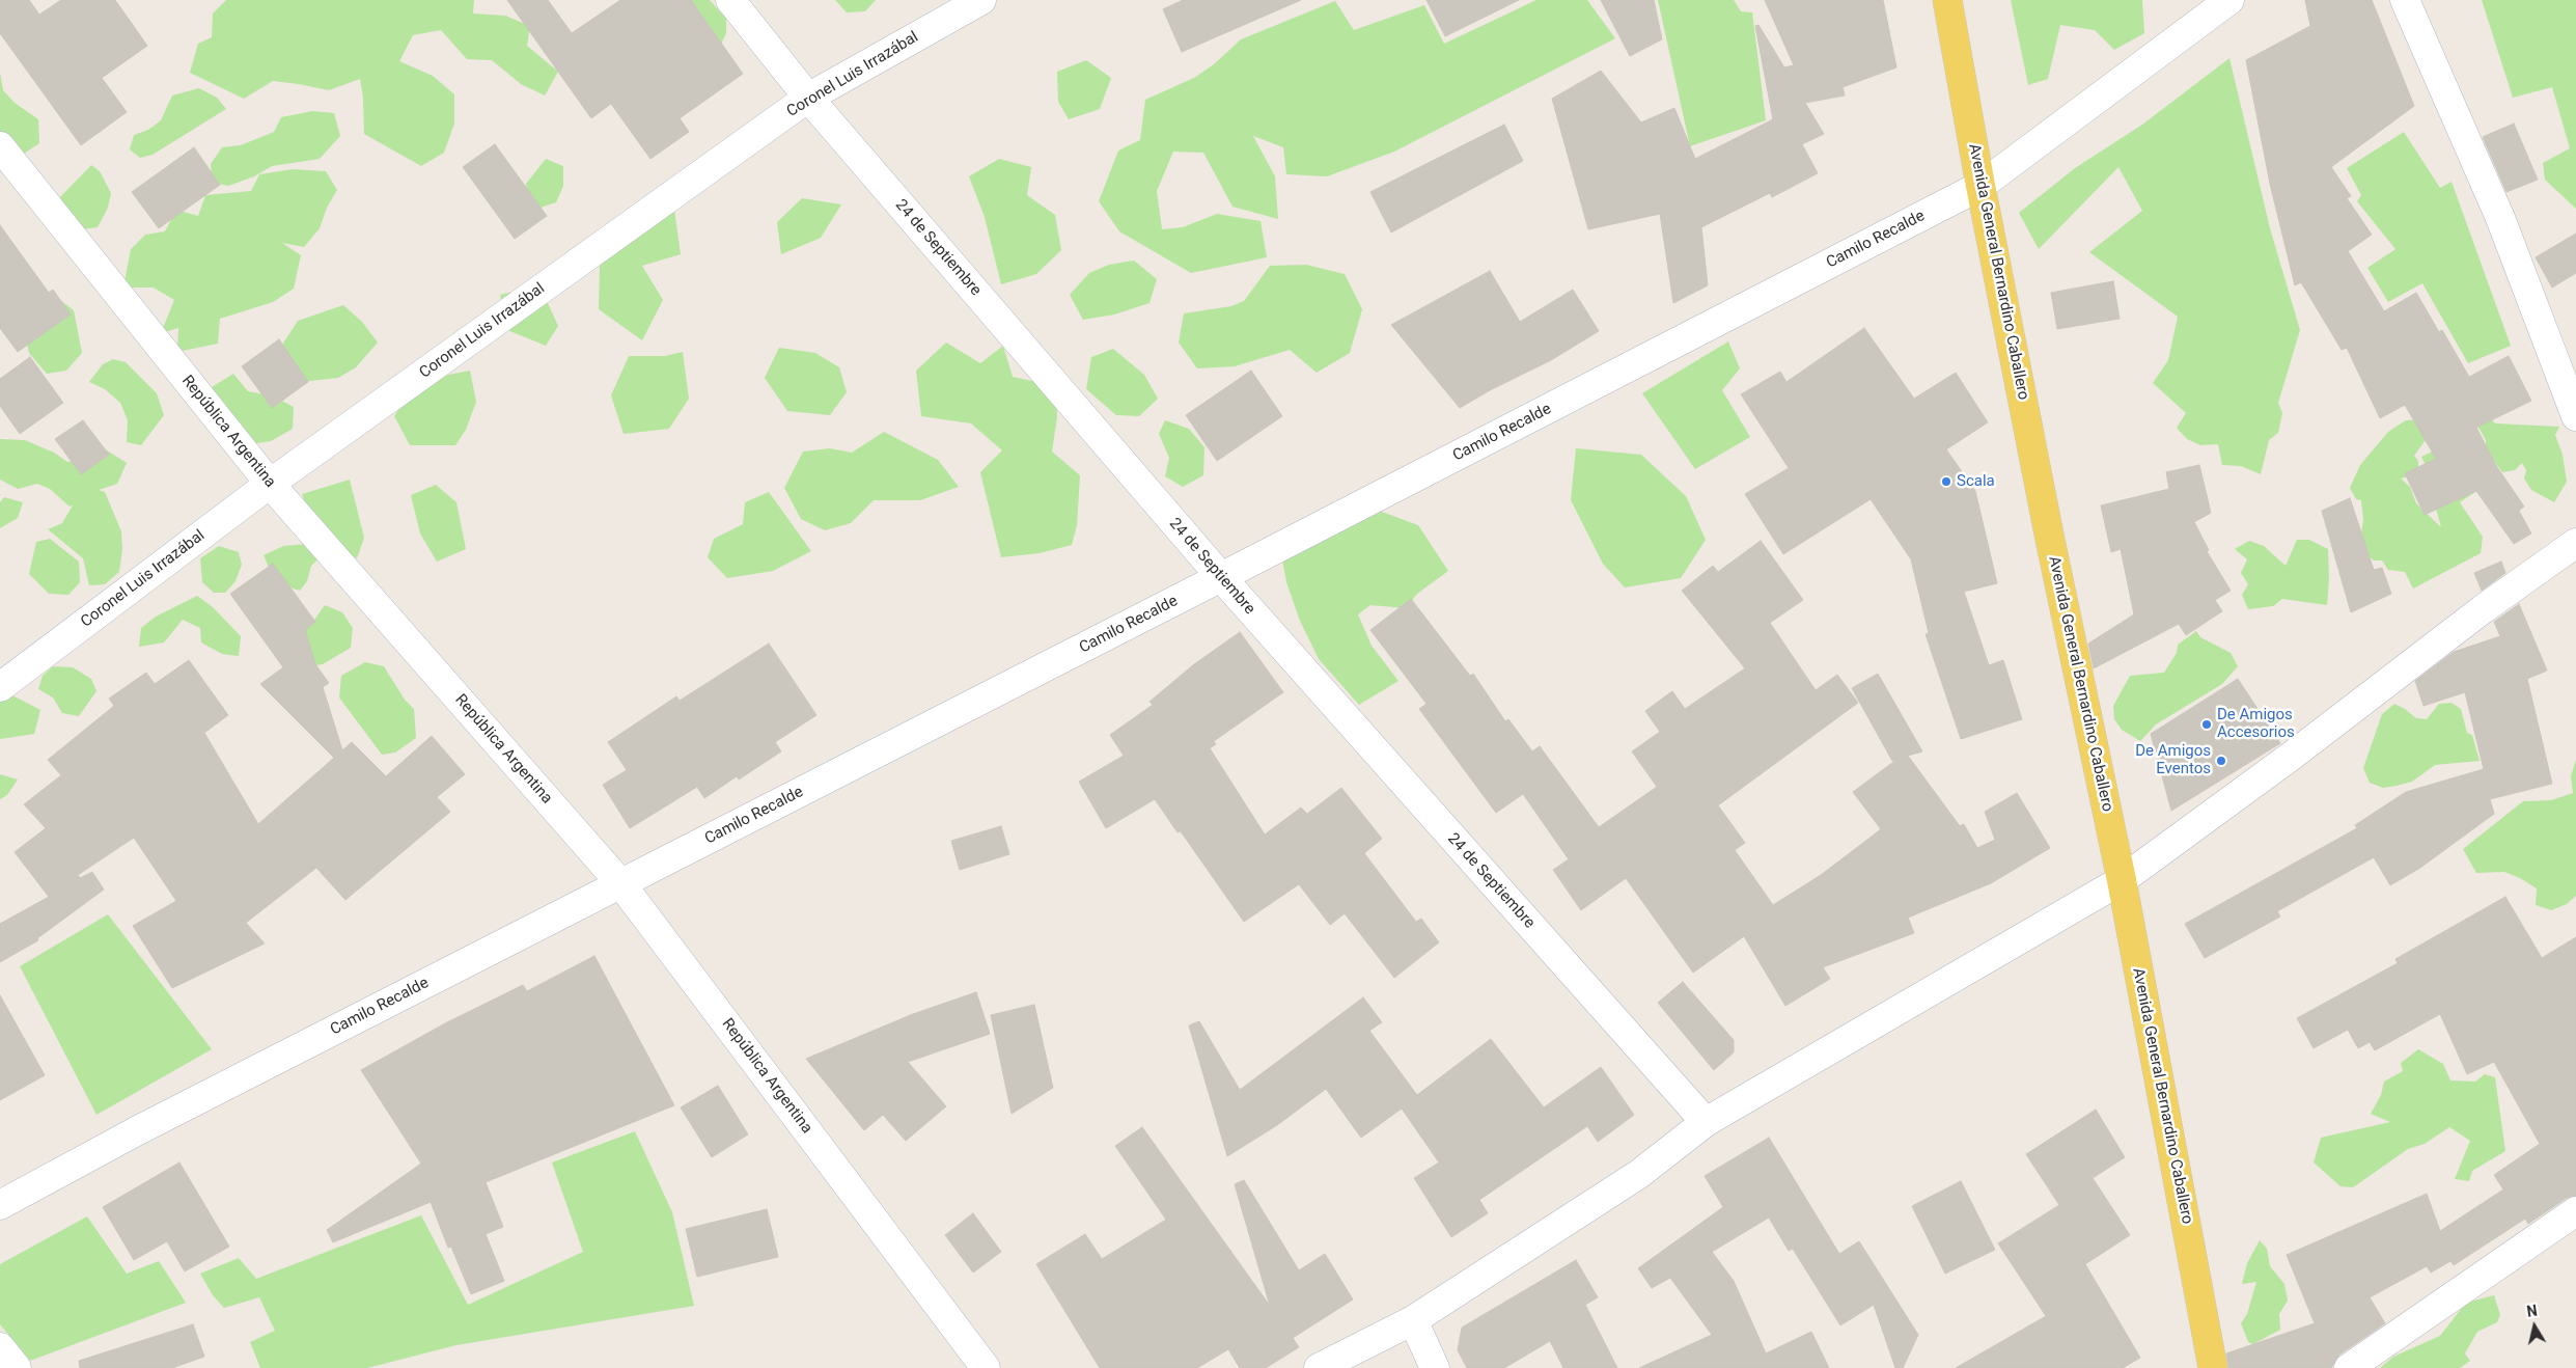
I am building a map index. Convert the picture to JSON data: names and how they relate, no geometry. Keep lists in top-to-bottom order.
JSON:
{
  "streets": {
    "main road": ["Avenida General Bernardino Caballero"],
    "street": [
      "Coronel Luis Irrazábal",
      "Camilo Recalde",
      "24 de Septiembre",
      "República Argentina"
    ]
  },
  "crossings": [
    ["Coronel Luis Irrazábal", "24 de Septiembre"],
    ["Coronel Luis Irrazábal", "República Argentina"],
    ["Camilo Recalde", "24 de Septiembre"],
    ["Camilo Recalde", "Avenida General Bernardino Caballero"],
    ["Camilo Recalde", "República Argentina"]
  ],
  "places": ["Scala", "De Amigos Accesorios", "De Amigos Eventos"],
  "north": "top"
}
